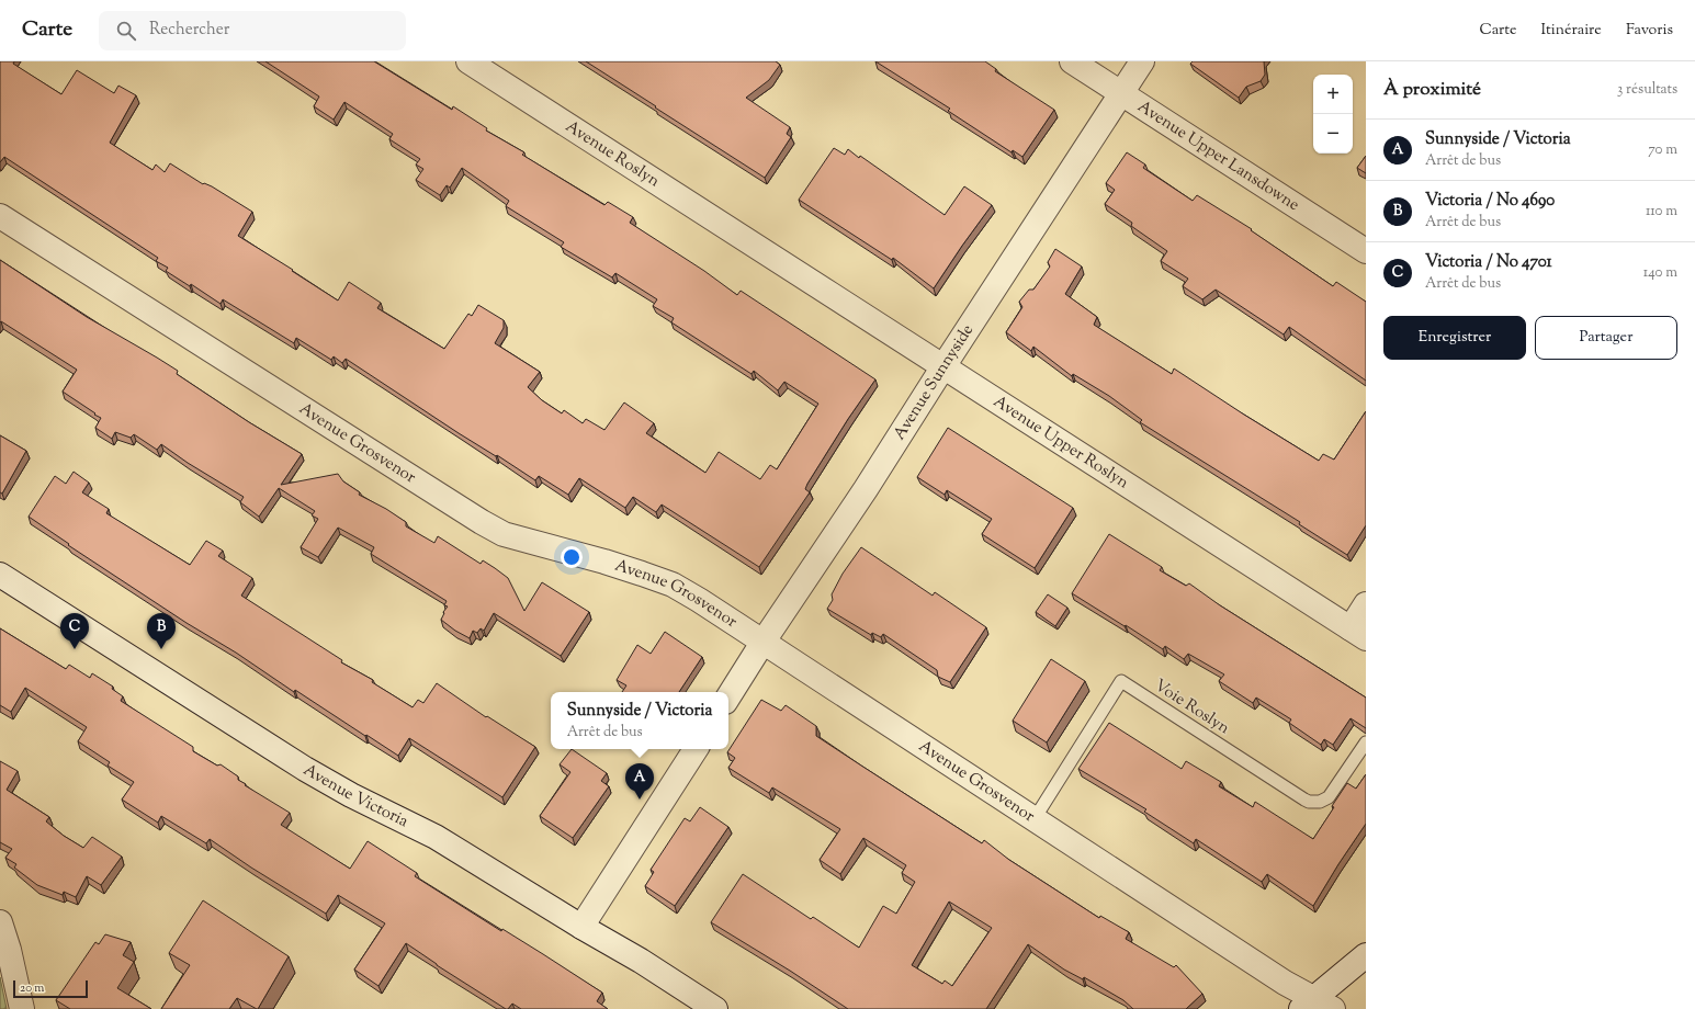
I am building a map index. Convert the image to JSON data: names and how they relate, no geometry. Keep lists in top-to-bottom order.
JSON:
{
  "streets": {
    "street": [
      "Avenue Roslyn",
      "Avenue Upper Lansdowne",
      "Avenue Sunnyside",
      "Avenue Upper Roslyn",
      "Avenue Grosvenor",
      "Avenue Victoria"
    ],
    "lane": ["Voie Roslyn"]
  },
  "crossings": [
    ["Avenue Roslyn", "Avenue Upper Roslyn"],
    ["Avenue Upper Lansdowne", "Avenue Sunnyside"],
    ["Avenue Sunnyside", "Avenue Upper Roslyn"],
    ["Avenue Sunnyside", "Avenue Grosvenor"],
    ["Avenue Grosvenor", "Voie Roslyn"]
  ],
  "scale_bar": "20 m",
  "page": {
    "header": "Carte",
    "search": "Rechercher",
    "nav": ["Carte", "Itinéraire", "Favoris"],
    "heading": ["À proximité", "3 résultats"],
    "map_buttons": ["+", "−"],
    "list": [
      {
        "mark": "A",
        "name": "Sunnyside / Victoria",
        "note": "Arrêt de bus",
        "value": "70 m"
      },
      {
        "mark": "B",
        "name": "Victoria / No 4690",
        "note": "Arrêt de bus",
        "value": "110 m"
      },
      {
        "mark": "C",
        "name": "Victoria / No 4701",
        "note": "Arrêt de bus",
        "value": "140 m"
      }
    ],
    "buttons": ["Enregistrer", "Partager"],
    "pins": ["B", "C", "A"],
    "popup": ["Sunnyside / Victoria", "Arrêt de bus"],
    "scale": "20 m"
  }
}
